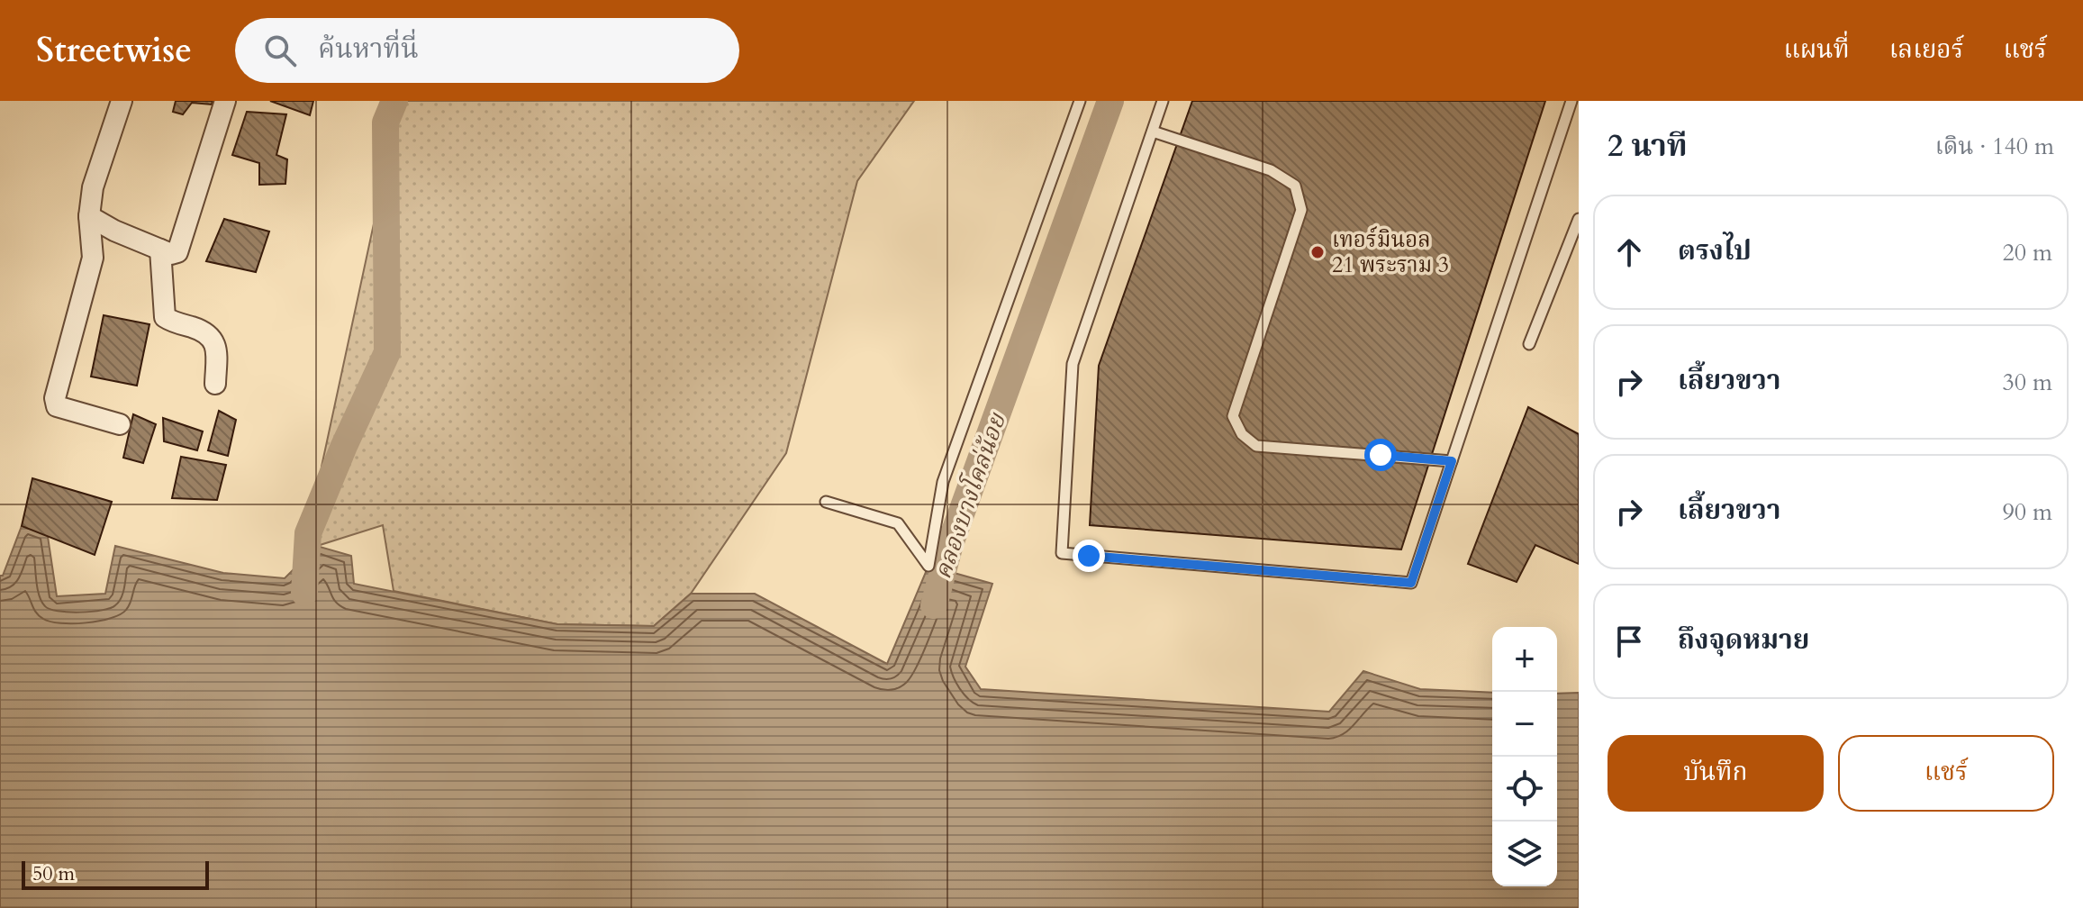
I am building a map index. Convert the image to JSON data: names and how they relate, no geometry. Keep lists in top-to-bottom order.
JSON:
{
  "water": ["คลองบางโคล่น้อย"],
  "places": ["เทอร์มินอล 21 พระราม 3"],
  "scale_bar": "50 m",
  "page": {
    "header": "Streetwise",
    "search": "ค้นหาที่นี่",
    "nav": ["แผนที่", "เลเยอร์", "แชร์"],
    "heading": ["2 นาที", "เดิน · 140 m"],
    "list": [
      ["ตรงไป", "20 m"],
      ["เลี้ยวขวา", "30 m"],
      ["เลี้ยวขวา", "90 m"],
      "ถึงจุดหมาย"
    ],
    "map_buttons": ["+", "−"],
    "buttons": ["บันทึก", "แชร์"],
    "scale": "50 m"
  }
}
